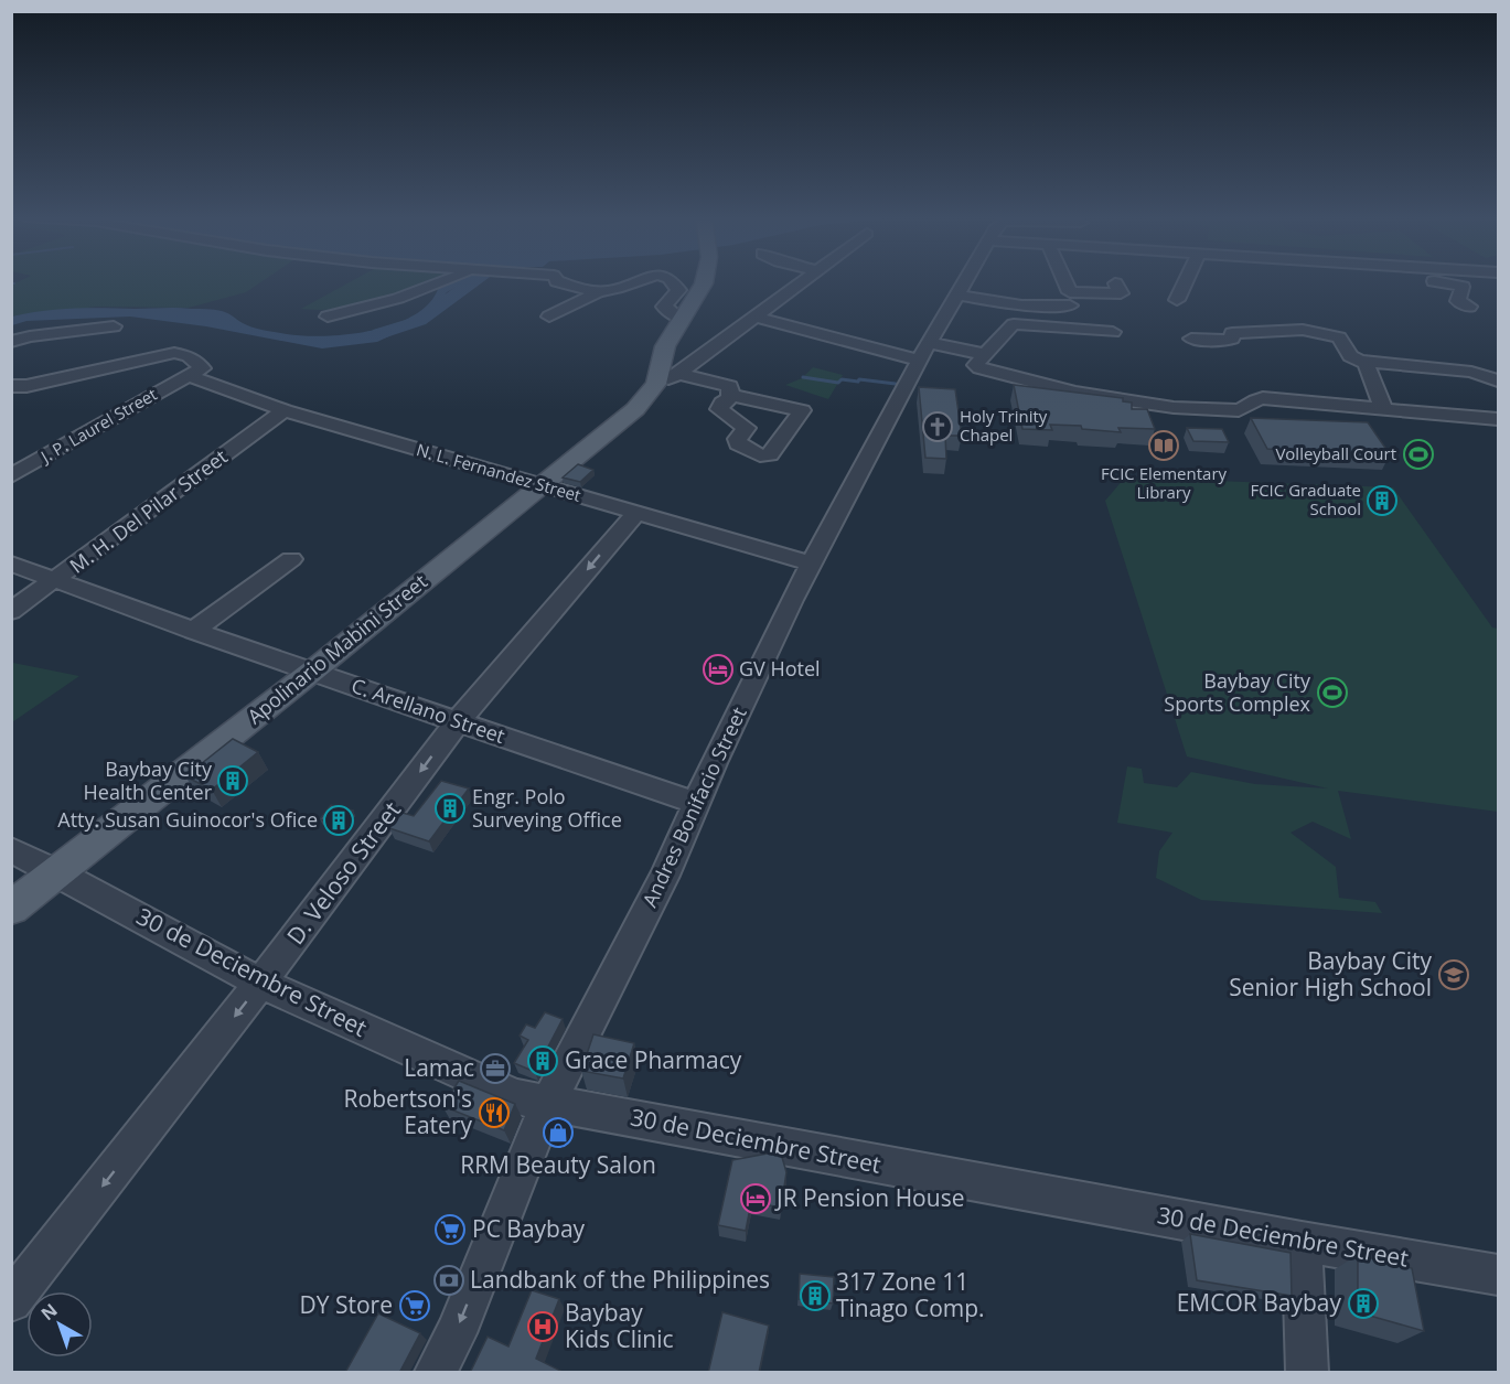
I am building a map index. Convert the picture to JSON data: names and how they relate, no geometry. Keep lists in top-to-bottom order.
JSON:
{
  "streets": {
    "main road": ["Apolinario Mabini Street"],
    "street": [
      "J. P. Laurel Street",
      "N. L. Fernandez Street",
      "M. H. Del Pilar Street",
      "C. Arellano Street",
      "Andres Bonifacio Street",
      "D. Veloso Street",
      "30 de Deciembre Street"
    ]
  },
  "crossings": [
    ["J. P. Laurel Street", "N. L. Fernandez Street"],
    ["N. L. Fernandez Street", "M. H. Del Pilar Street"],
    ["N. L. Fernandez Street", "Apolinario Mabini Street"],
    ["N. L. Fernandez Street", "Andres Bonifacio Street"],
    ["N. L. Fernandez Street", "D. Veloso Street"],
    ["M. H. Del Pilar Street", "C. Arellano Street"],
    ["Apolinario Mabini Street", "C. Arellano Street"],
    ["Apolinario Mabini Street", "30 de Deciembre Street"],
    ["C. Arellano Street", "Andres Bonifacio Street"],
    ["C. Arellano Street", "D. Veloso Street"],
    ["Andres Bonifacio Street", "30 de Deciembre Street"],
    ["D. Veloso Street", "30 de Deciembre Street"]
  ],
  "one_way": ["D. Veloso Street"],
  "places": {
    "church": ["Holy Trinity Chapel"],
    "library": ["FCIC Elementary Library"],
    "sports": ["Volleyball Court", "Baybay City Sports Complex"],
    "building": [
      "FCIC Graduate School",
      "Baybay City Health Center",
      "Engr. Polo Surveying Office",
      "Atty. Susan Guinocor's Ofice",
      "Grace Pharmacy",
      "317 Zone 11 Tinago Comp.",
      "EMCOR Baybay"
    ],
    "hotel": ["GV Hotel", "JR Pension House"],
    "school or university": ["Baybay City Senior High School"],
    "office": ["Lamac"],
    "restaurant": ["Robertson's Eatery"],
    "shop": ["RRM Beauty Salon"],
    "supermarket": ["PC Baybay", "DY Store"],
    "bank": ["Landbank of the Philippines"],
    "hospital": ["Baybay Kids Clinic"]
  },
  "north": "top left"
}
